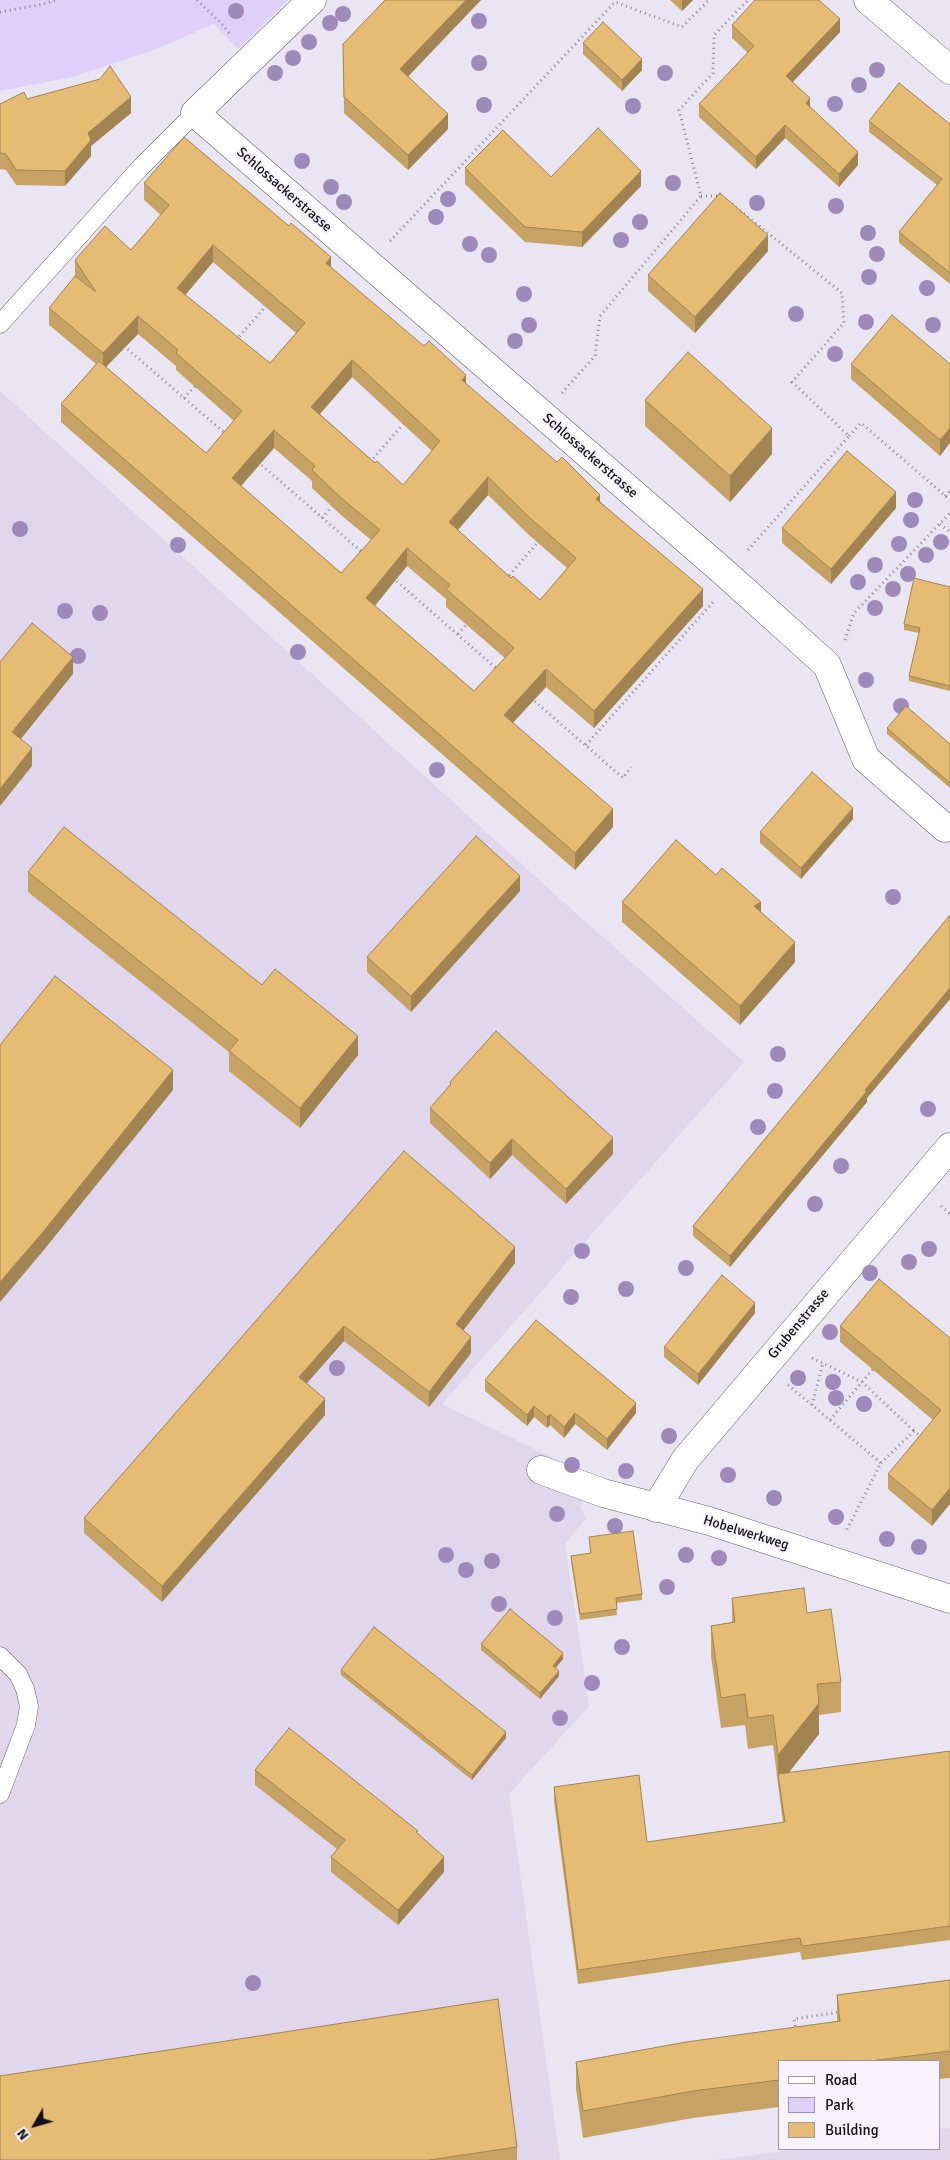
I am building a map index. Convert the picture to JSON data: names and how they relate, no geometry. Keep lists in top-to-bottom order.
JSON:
{
  "streets": {
    "street": ["Schlossackerstrasse", "Grubenstrasse", "Hobelwerkweg"]
  },
  "crossings": [
    ["Grubenstrasse", "Hobelwerkweg"]
  ],
  "legend": ["Road", "Park", "Building"],
  "north": "bottom left"
}
